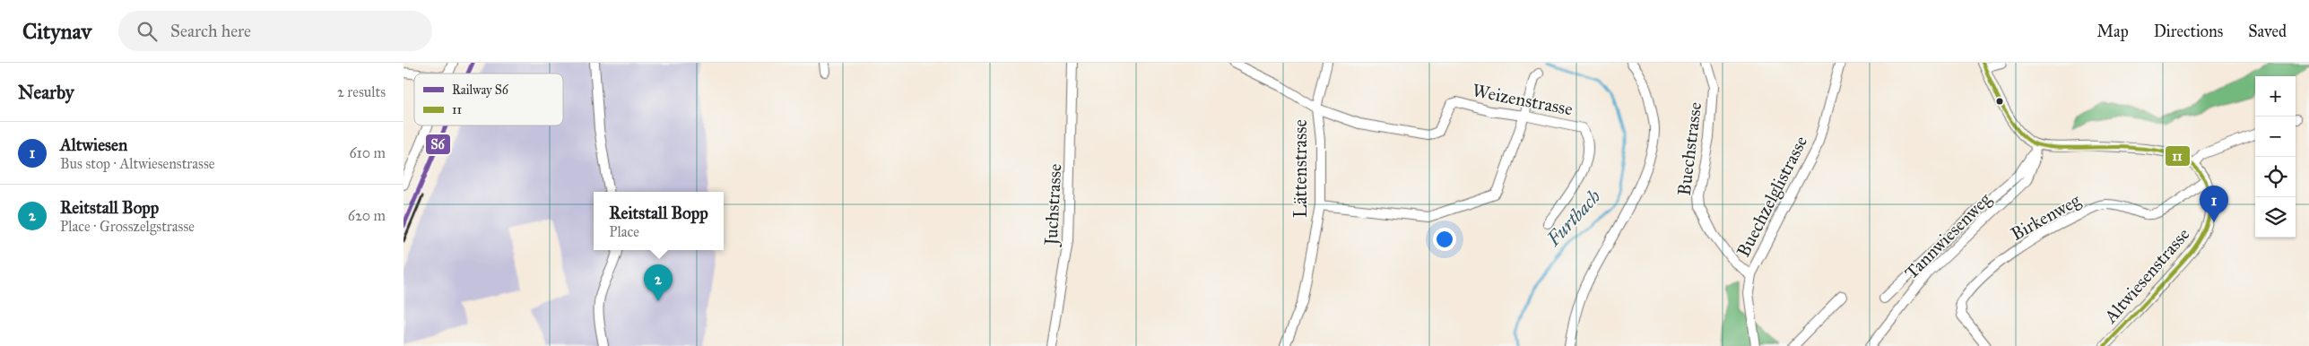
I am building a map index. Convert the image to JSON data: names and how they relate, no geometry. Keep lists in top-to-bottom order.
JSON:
{
  "streets": {
    "street": [
      "Weizenstrasse",
      "Buechstrasse",
      "Lättenstrasse",
      "Buechzelglistrasse",
      "Juchstrasse",
      "Birkenweg",
      "Tannwiesenweg",
      "Altwiesenstrasse"
    ]
  },
  "crossings": [
    ["Weizenstrasse", "Lättenstrasse"],
    ["Buechstrasse", "Buechzelglistrasse"],
    ["Birkenweg", "Altwiesenstrasse"],
    ["Tannwiesenweg", "Altwiesenstrasse"]
  ],
  "water": ["Furtbach"],
  "lines": ["rail line S6", "transit line 11"],
  "legend": ["Railway S6", "11"],
  "page": {
    "header": "Citynav",
    "search": "Search here",
    "nav": ["Map", "Directions", "Saved"],
    "heading": ["Nearby", "2 results"],
    "map_buttons": ["+", "−"],
    "list": [
      {
        "mark": "1",
        "name": "Altwiesen",
        "note": "Bus stop · Altwiesenstrasse",
        "value": "610 m"
      },
      {
        "mark": "2",
        "name": "Reitstall Bopp",
        "note": "Place · Grosszelgstrasse",
        "value": "620 m"
      }
    ],
    "pins": ["1", "2"],
    "popup": ["Reitstall Bopp", "Place"]
  }
}
